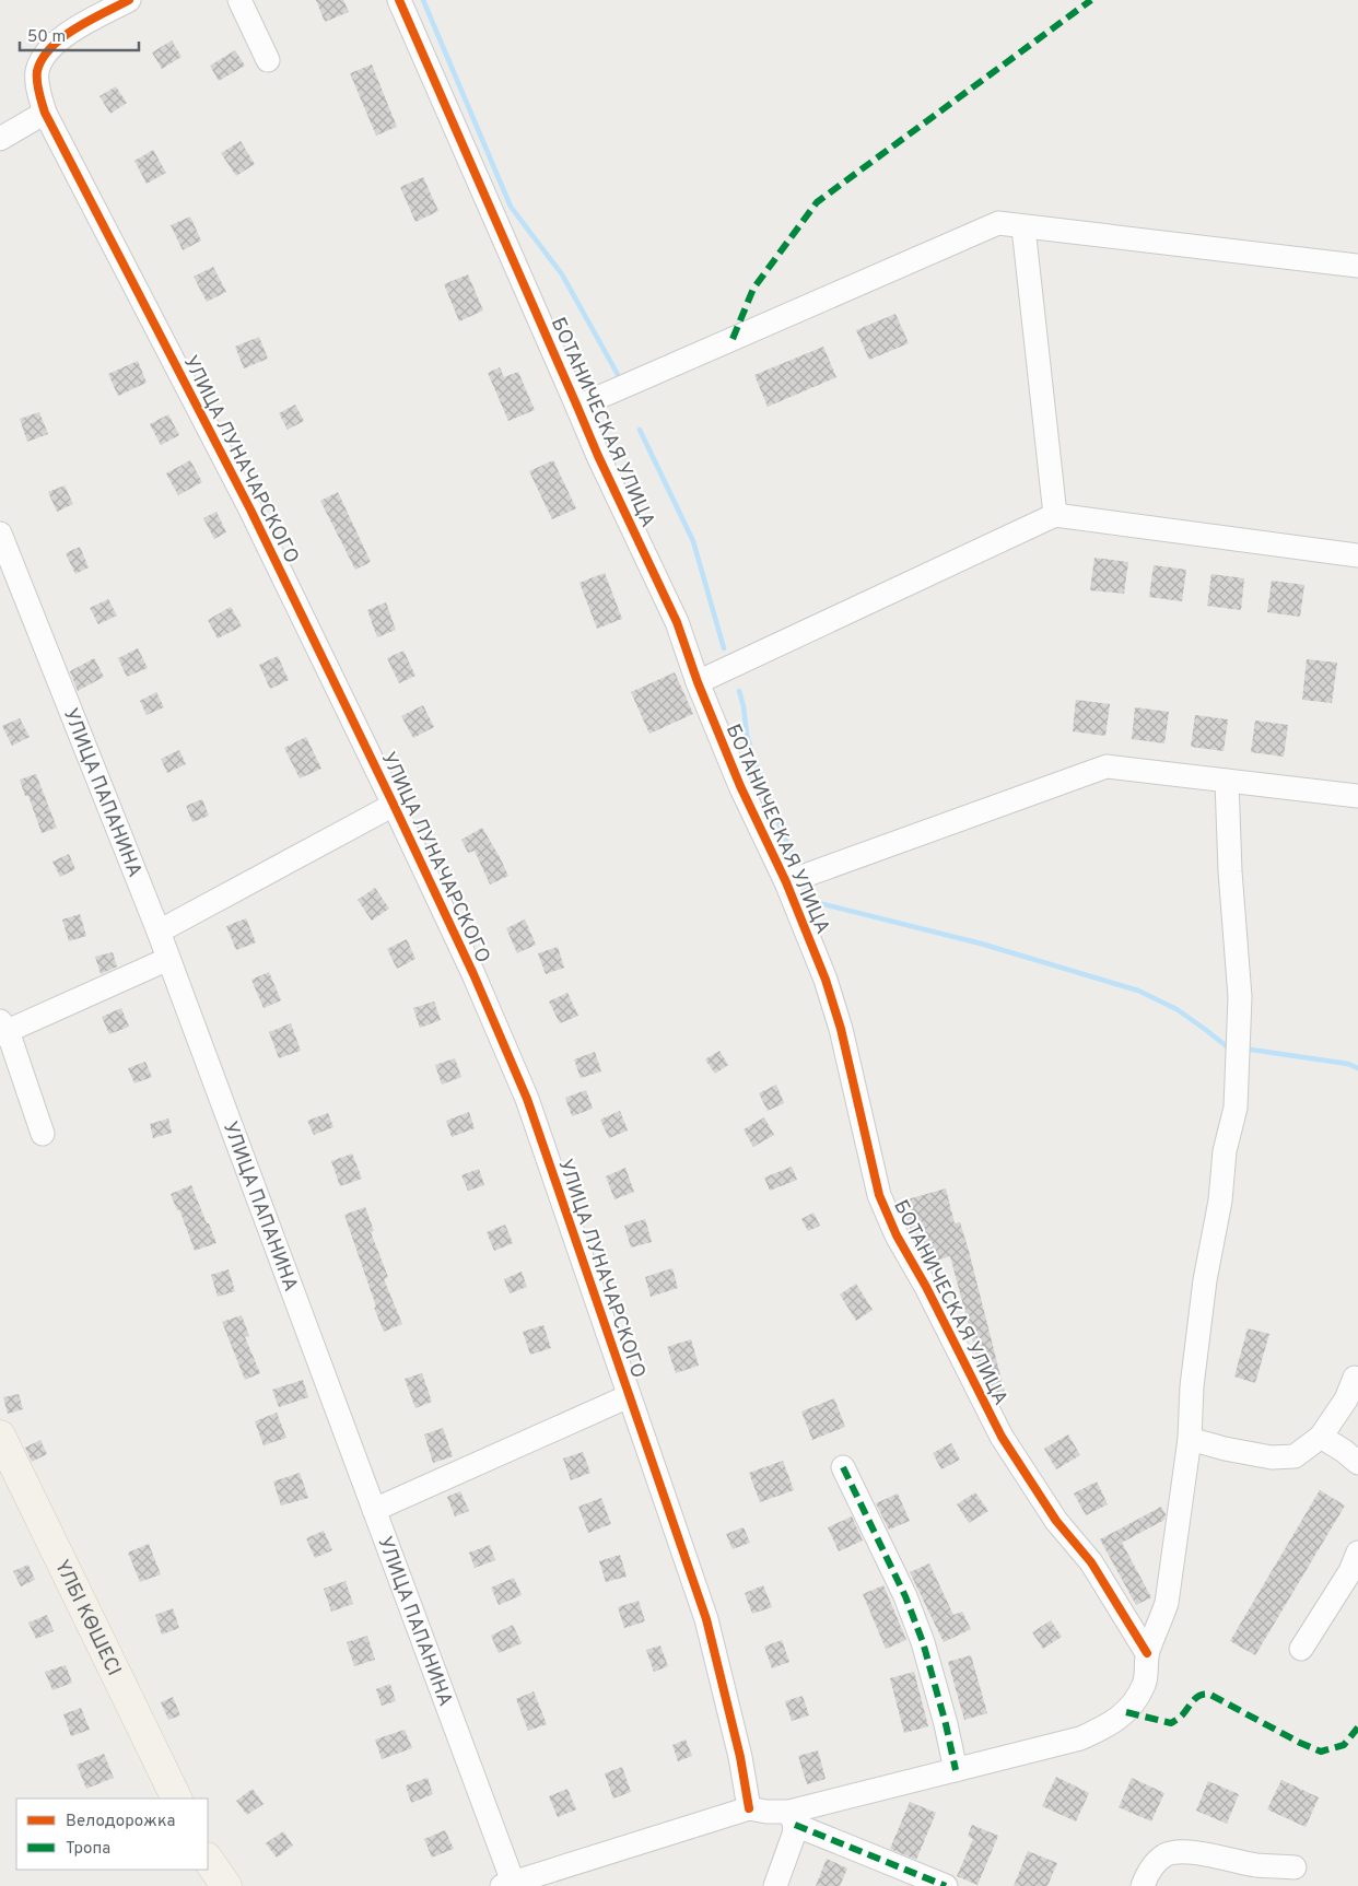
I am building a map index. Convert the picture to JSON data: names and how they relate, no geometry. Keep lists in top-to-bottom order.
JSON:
{
  "streets": {
    "main road": ["ҮЛБІ КӨШЕСІ"],
    "street": ["БОТАНИЧЕСКАЯ УЛИЦА", "УЛИЦА ЛУНАЧАРСКОГО", "УЛИЦА ПАПАНИНА"]
  },
  "legend": ["Велодорожка", "Тропа"],
  "scale_bar": "50 m"
}
